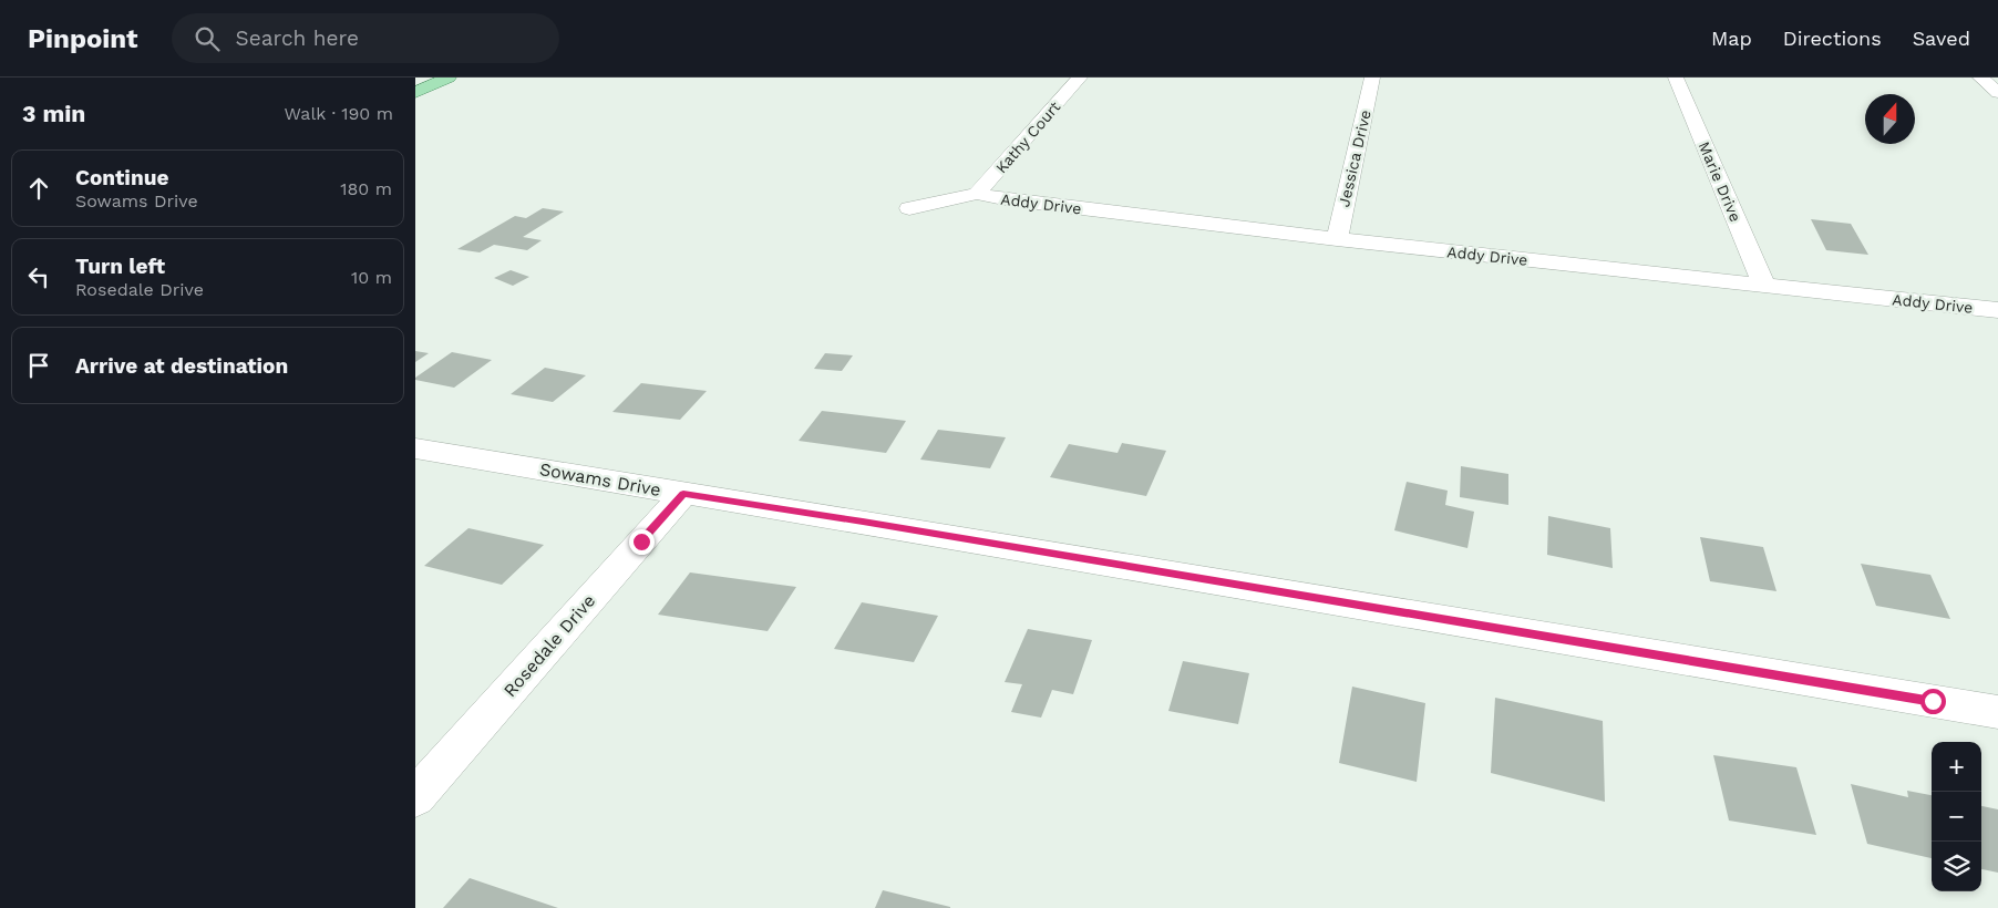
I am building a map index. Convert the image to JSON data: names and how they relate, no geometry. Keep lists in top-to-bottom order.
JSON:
{
  "streets": {
    "street": [
      "Kathy Court",
      "Jessica Drive",
      "Marie Drive",
      "Addy Drive",
      "Sowams Drive",
      "Rosedale Drive"
    ]
  },
  "crossings": [
    ["Kathy Court", "Addy Drive"],
    ["Jessica Drive", "Addy Drive"],
    ["Marie Drive", "Addy Drive"],
    ["Sowams Drive", "Rosedale Drive"]
  ],
  "north": "top",
  "page": {
    "header": "Pinpoint",
    "search": "Search here",
    "nav": ["Map", "Directions", "Saved"],
    "heading": ["3 min", "Walk · 190 m"],
    "list": [
      ["Continue", "Sowams Drive", "180 m"],
      ["Turn left", "Rosedale Drive", "10 m"],
      "Arrive at destination"
    ],
    "map_buttons": ["+", "−"]
  }
}
